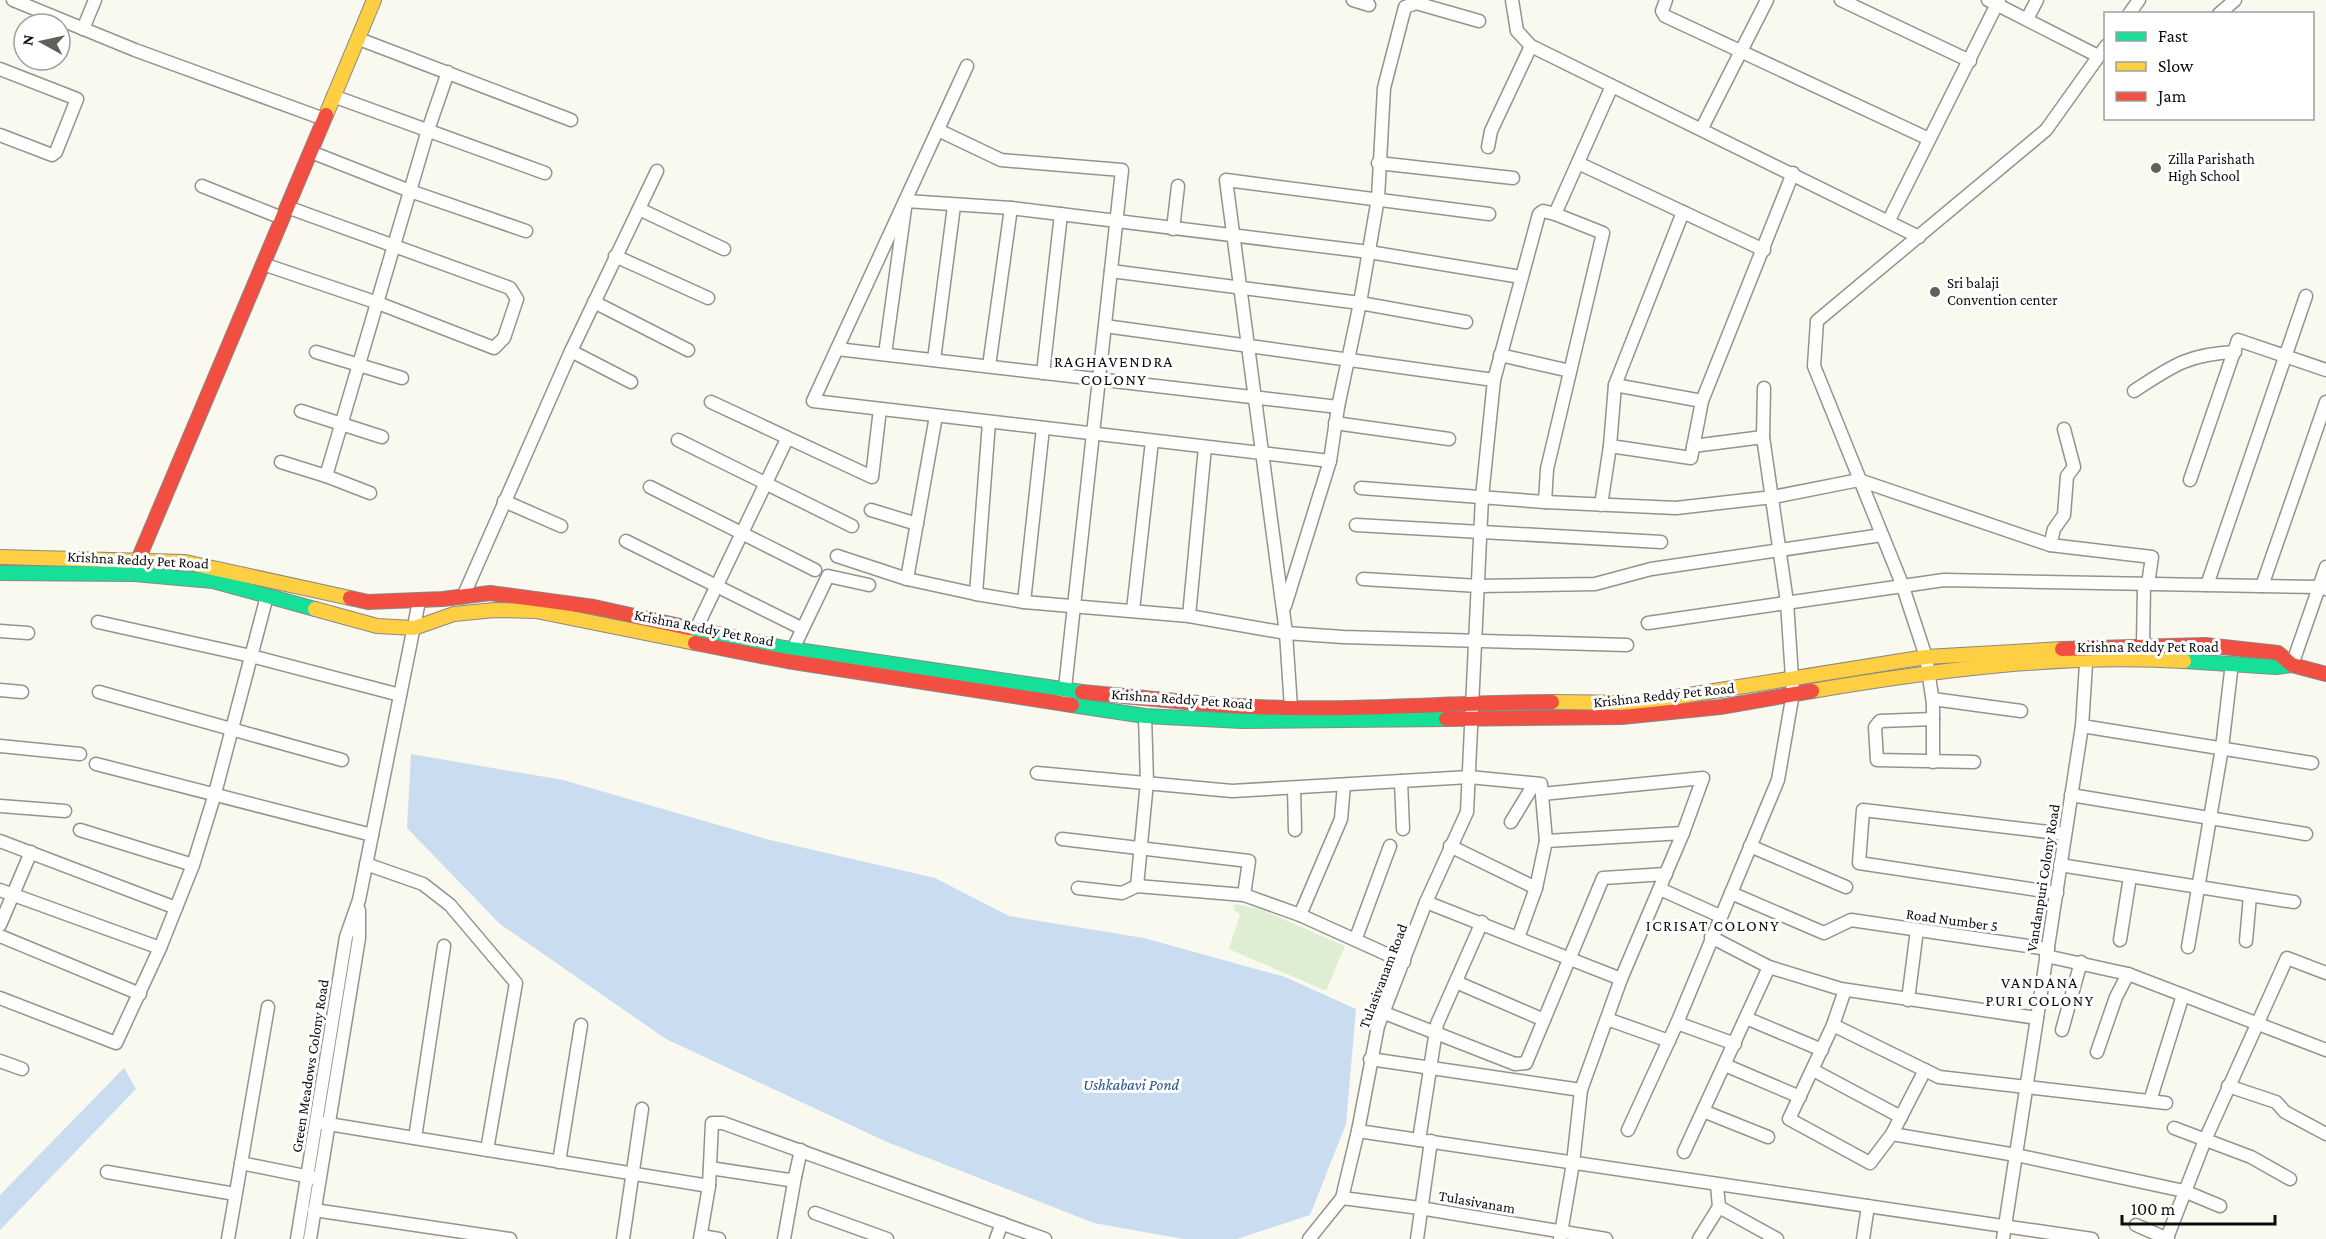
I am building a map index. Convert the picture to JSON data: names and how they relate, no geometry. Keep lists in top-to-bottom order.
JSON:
{
  "streets": {
    "main road": ["Krishna Reddy Pet Road"],
    "street": [
      "Vandanpuri Colony Road",
      "Road Number 5",
      "Tulasivanam Road",
      "Green Meadows Colony Road",
      "Tulasivanam"
    ]
  },
  "crossings": [
    ["Krishna Reddy Pet Road", "Vandanpuri Colony Road"],
    ["Krishna Reddy Pet Road", "Tulasivanam Road"],
    ["Krishna Reddy Pet Road", "Green Meadows Colony Road"],
    ["Vandanpuri Colony Road", "Road Number 5"],
    ["Tulasivanam Road", "Tulasivanam"]
  ],
  "districts": ["RAGHAVENDRA COLONY", "ICRISAT COLONY", "VANDANA PURI COLONY"],
  "water": ["Ushkabavi Pond"],
  "places": ["Zilla Parishath High School", "Sri balaji Convention center"],
  "legend": ["Fast", "Slow", "Jam"],
  "scale_bar": "100 m",
  "north": "left"
}
